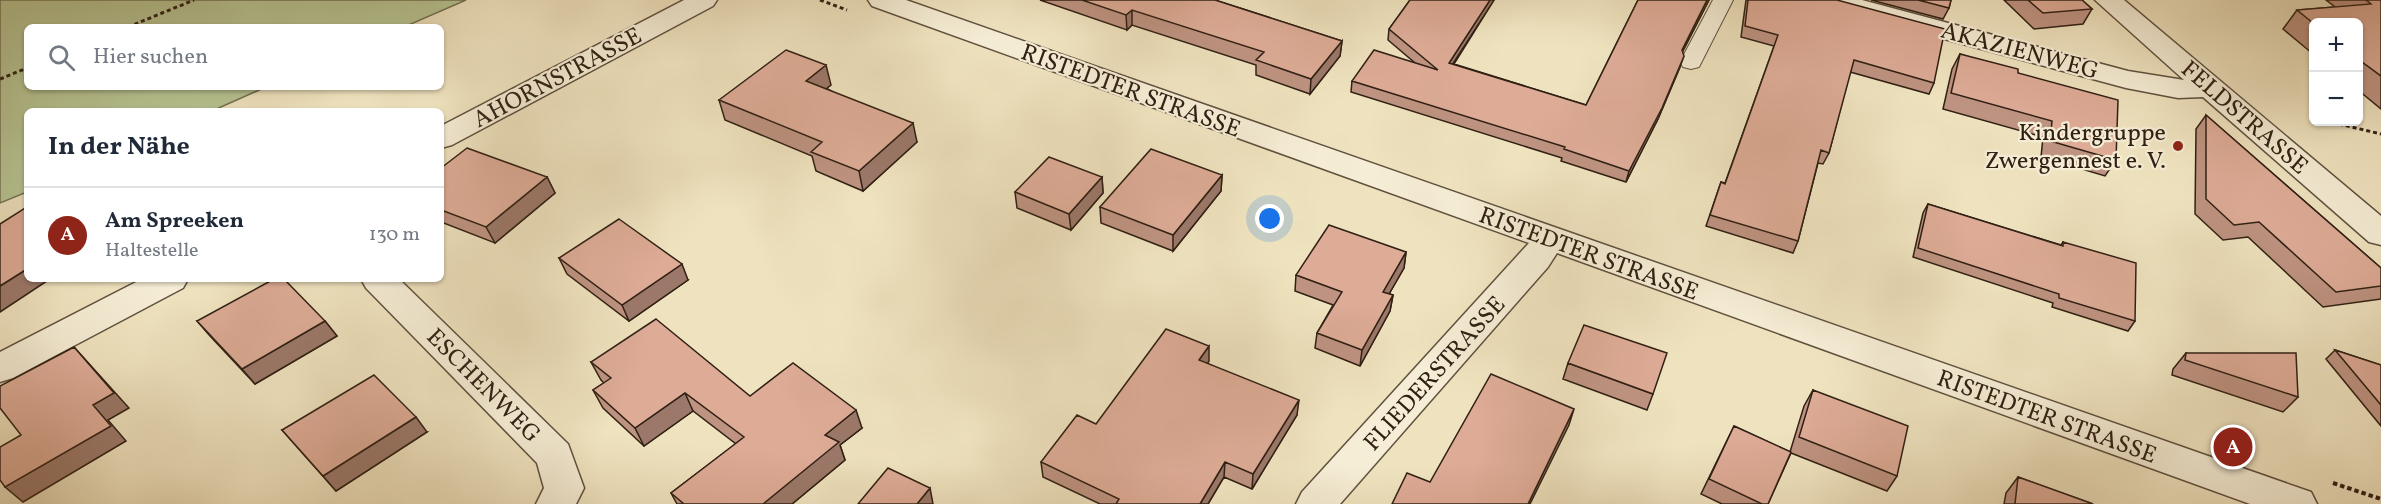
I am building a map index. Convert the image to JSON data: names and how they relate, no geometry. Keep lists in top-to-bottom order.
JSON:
{
  "streets": {
    "street": [
      "AKAZIENWEG",
      "AHORNSTRASSE",
      "RISTEDTER STRASSE",
      "FELDSTRASSE",
      "FLIEDERSTRASSE",
      "ESCHENWEG"
    ]
  },
  "crossings": [
    ["AKAZIENWEG", "FELDSTRASSE"],
    ["RISTEDTER STRASSE", "FLIEDERSTRASSE"]
  ],
  "places": ["Kindergruppe Zwergennest e. V."],
  "page": {
    "map_buttons": ["+", "−"],
    "search": "Hier suchen",
    "heading": "In der Nähe",
    "list": [
      {
        "mark": "A",
        "name": "Am Spreeken",
        "note": "Haltestelle",
        "value": "130 m"
      }
    ],
    "pins": "A"
  }
}
